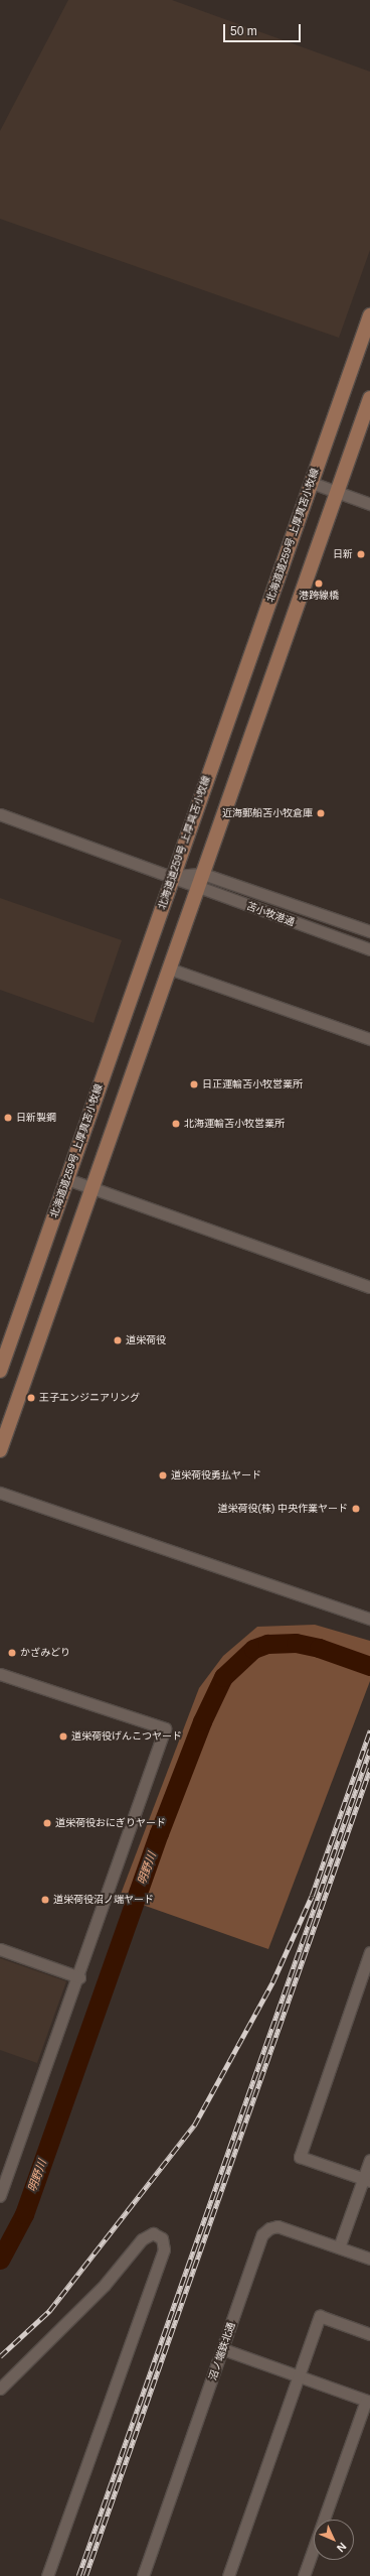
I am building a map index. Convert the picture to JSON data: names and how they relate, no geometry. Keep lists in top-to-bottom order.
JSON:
{
  "streets": {
    "main road": ["北海道道259号 上厚真苫小牧線"],
    "street": ["苫小牧港通", "沼ノ端鉄北通"]
  },
  "crossings": [
    ["北海道道259号 上厚真苫小牧線", "苫小牧港通"]
  ],
  "water": ["明野川"],
  "places": [
    "日新",
    "港跨線橋",
    "近海郵船苫小牧倉庫",
    "日正運輸苫小牧営業所",
    "日新製鋼",
    "北海運輸苫小牧営業所",
    "道栄荷役",
    "王子エンジニアリング",
    "道栄荷役勇払ヤード",
    "道栄荷役(株) 中央作業ヤード",
    "かざみどり",
    "道栄荷役げんこつヤード",
    "道栄荷役おにぎりヤード",
    "道栄荷役沼ノ端ヤード"
  ],
  "scale_bar": "50 m",
  "north": "bottom right"
}
